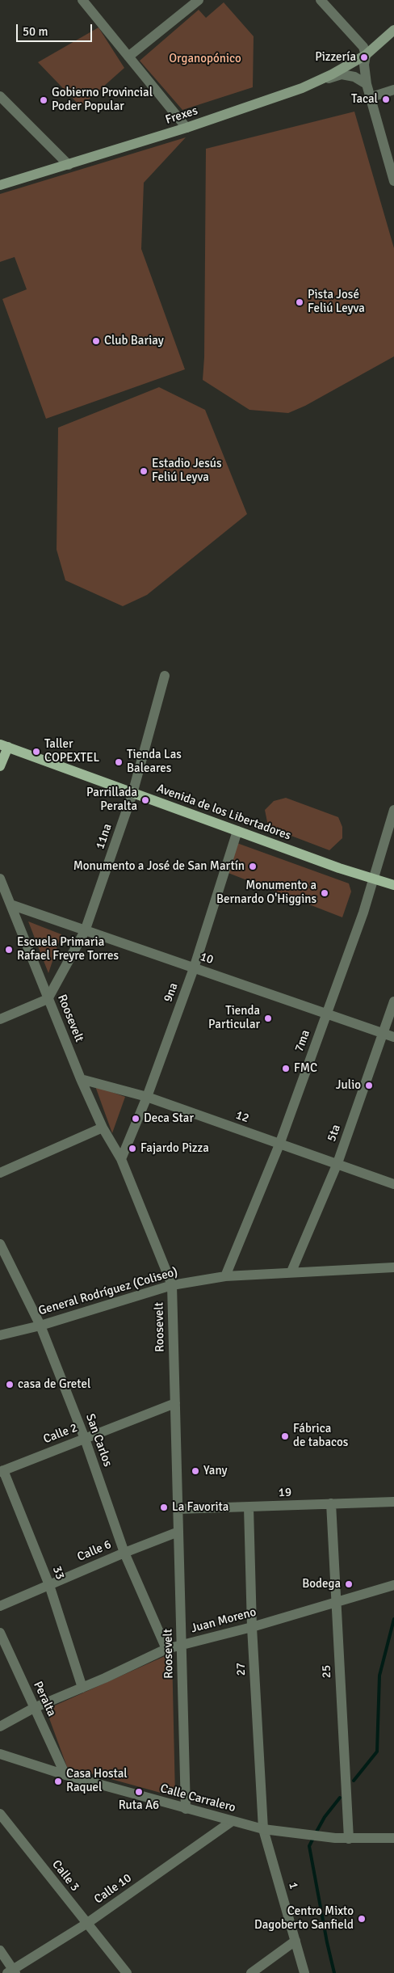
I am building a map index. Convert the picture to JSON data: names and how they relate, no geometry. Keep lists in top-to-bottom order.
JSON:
{
  "streets": {
    "main road": ["Frexes", "Avenida de los Libertadores"],
    "street": [
      "11na",
      "10",
      "9na",
      "Roosevelt",
      "7ma",
      "12",
      "5ta",
      "General Rodríguez (Coliseo)",
      "Calle 2",
      "San Carlos",
      "19",
      "Calle 6",
      "33",
      "Juan Moreno",
      "27",
      "25",
      "Peralta",
      "Calle Carralero",
      "Calle 3",
      "1",
      "Calle 10"
    ]
  },
  "crossings": [
    ["Avenida de los Libertadores", "11na"],
    ["Avenida de los Libertadores", "9na"],
    ["Avenida de los Libertadores", "7ma"],
    ["11na", "10"],
    ["11na", "Roosevelt"],
    ["10", "9na"],
    ["10", "Roosevelt"],
    ["10", "7ma"],
    ["10", "5ta"],
    ["9na", "Roosevelt"],
    ["9na", "12"],
    ["Roosevelt", "12"],
    ["Roosevelt", "General Rodríguez (Coliseo)"],
    ["Roosevelt", "Calle 2"],
    ["Roosevelt", "19"],
    ["Roosevelt", "Calle 6"],
    ["Roosevelt", "Juan Moreno"],
    ["Roosevelt", "Calle Carralero"],
    ["7ma", "12"],
    ["7ma", "General Rodríguez (Coliseo)"],
    ["12", "5ta"],
    ["5ta", "General Rodríguez (Coliseo)"],
    ["General Rodríguez (Coliseo)", "San Carlos"],
    ["Calle 2", "San Carlos"],
    ["Calle 2", "33"],
    ["San Carlos", "Calle 6"],
    ["San Carlos", "Juan Moreno"],
    ["19", "27"],
    ["19", "25"],
    ["Calle 6", "33"],
    ["33", "Juan Moreno"],
    ["Juan Moreno", "27"],
    ["Juan Moreno", "25"],
    ["Juan Moreno", "Peralta"],
    ["27", "Calle Carralero"],
    ["27", "1"],
    ["25", "Calle Carralero"],
    ["Peralta", "Calle Carralero"],
    ["Calle Carralero", "1"],
    ["Calle Carralero", "Calle 10"],
    ["Calle 3", "Calle 10"]
  ],
  "parks": ["Organopónico"],
  "places": [
    "Pizzería",
    "Tacal",
    "Gobierno Provincial Poder Popular",
    "Pista José Feliú Leyva",
    "Club Bariay",
    "Estadio Jesús Feliú Leyva",
    "Taller COPEXTEL",
    "Tienda Las Baleares",
    "Parrillada Peralta",
    "Monumento a José de San Martín",
    "Monumento a Bernardo O'Higgins",
    "Escuela Primaria Rafael Freyre Torres",
    "Tienda Particular",
    "FMC",
    "Julio",
    "Deca Star",
    "Fajardo Pizza",
    "casa de Gretel",
    "Fábrica de tabacos",
    "Yany",
    "La Favorita",
    "Bodega",
    "Casa Hostal Raquel",
    "Ruta A6",
    "Centro Mixto Dagoberto Sanfield"
  ],
  "scale_bar": "50 m"
}
